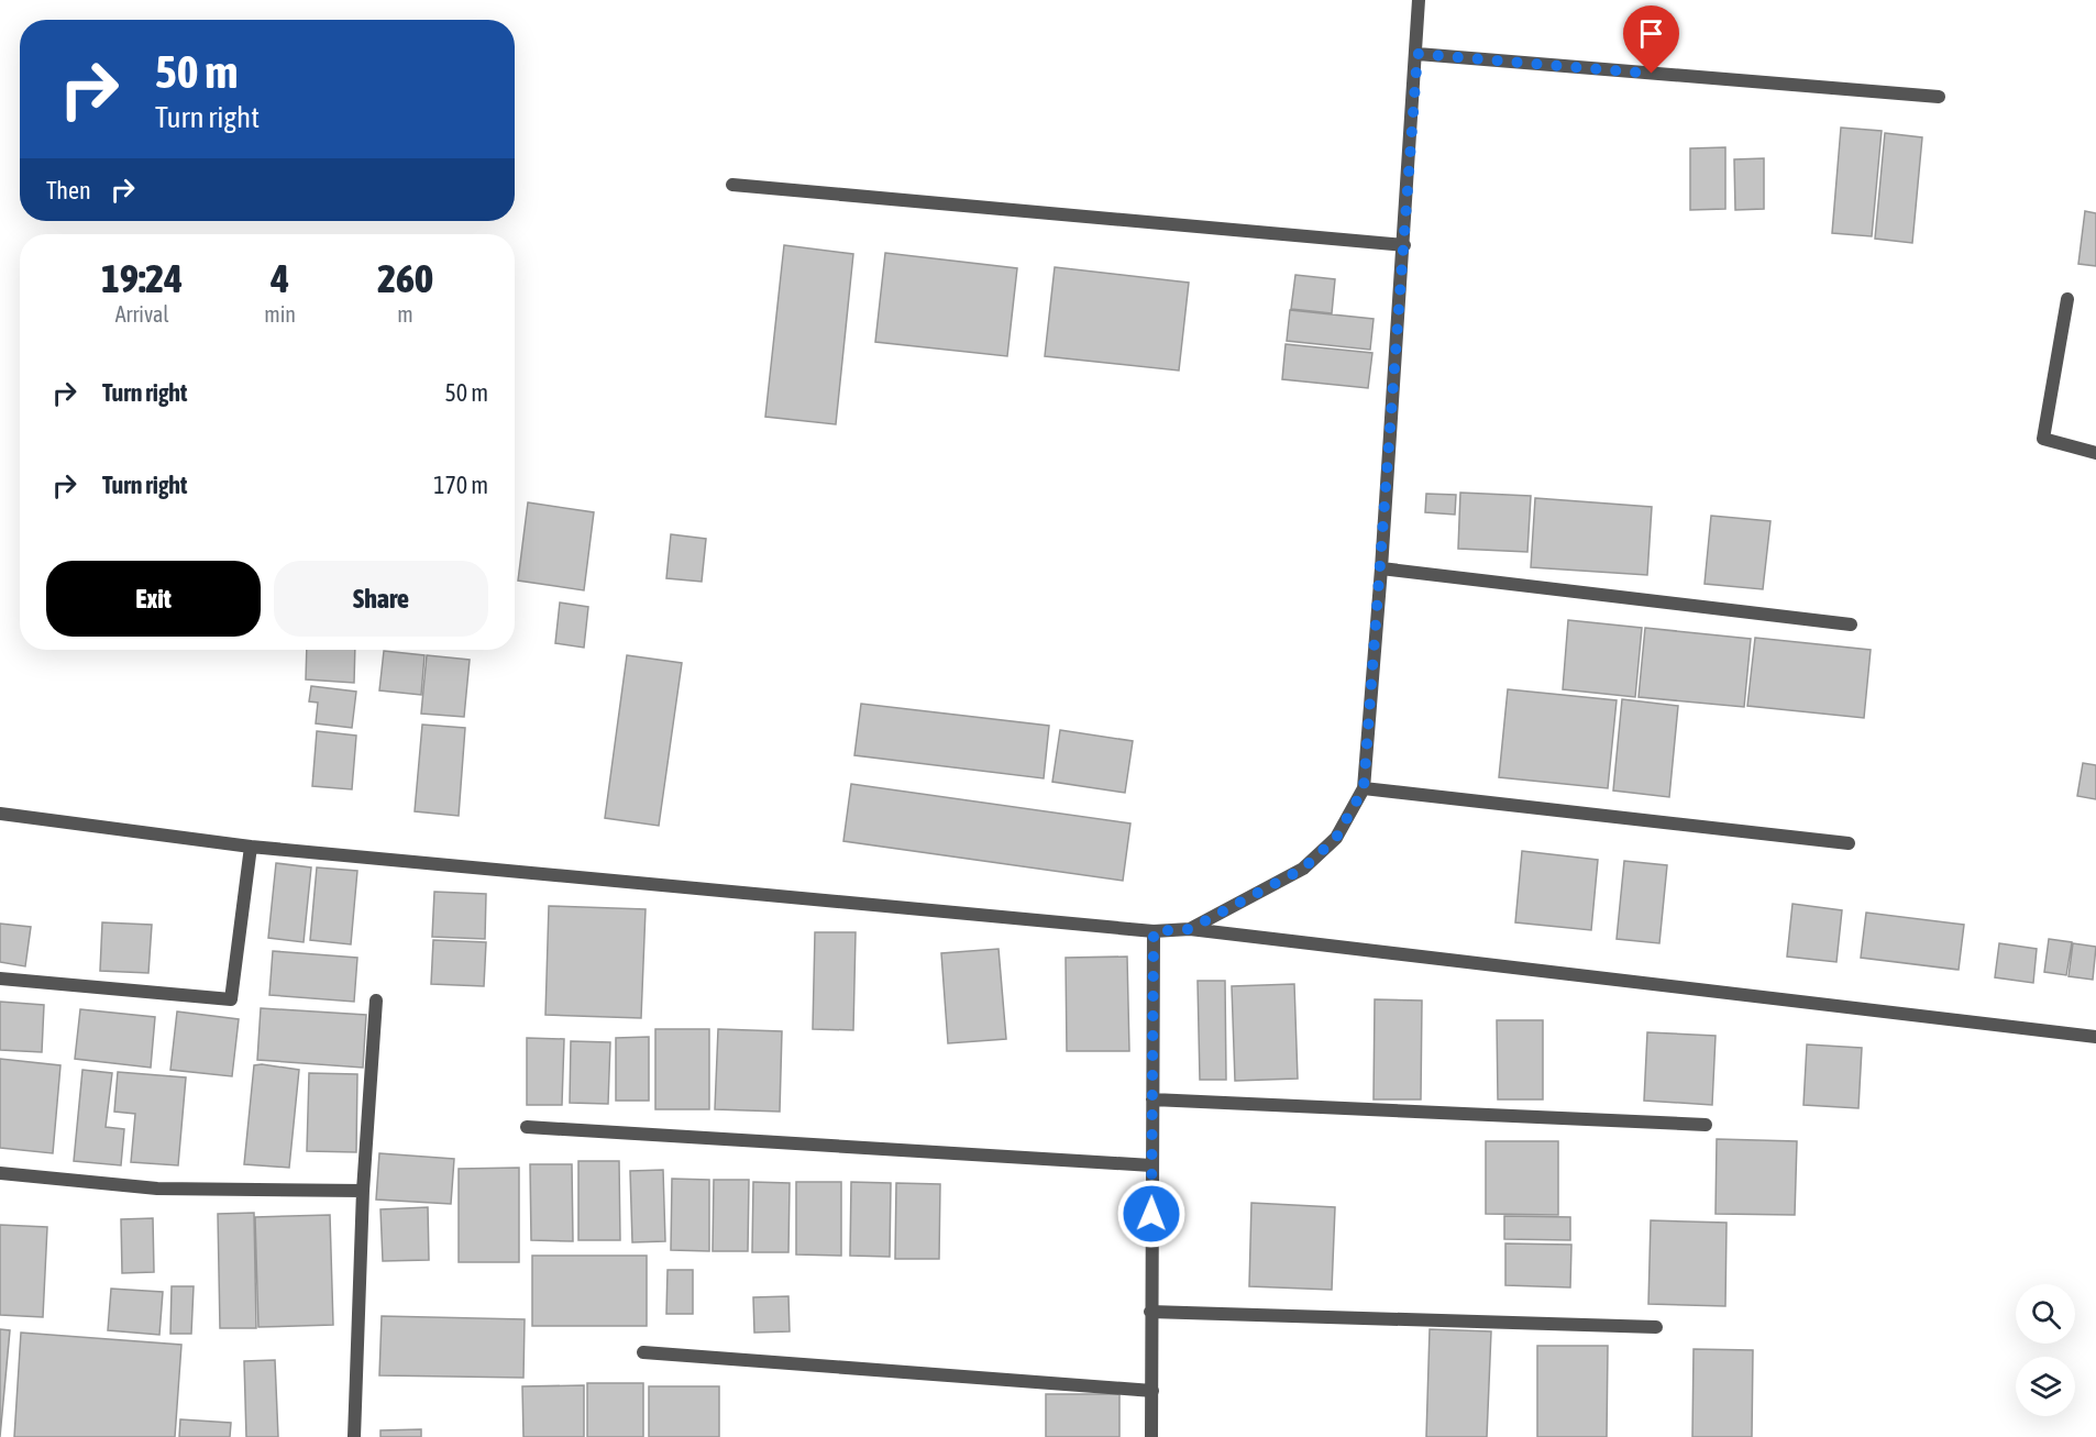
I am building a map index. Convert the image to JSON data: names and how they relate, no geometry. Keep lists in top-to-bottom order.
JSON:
{
  "page": {
    "turn": ["50 m", "Turn right"],
    "then": "Then",
    "eta": [
      "19:24",
      "Arrival",
      "4",
      "min",
      "260",
      "m"
    ],
    "list": [
      {
        "name": "Turn right",
        "value": "50 m"
      },
      {
        "name": "Turn right",
        "value": "170 m"
      }
    ],
    "buttons": ["Exit", "Share"]
  }
}
